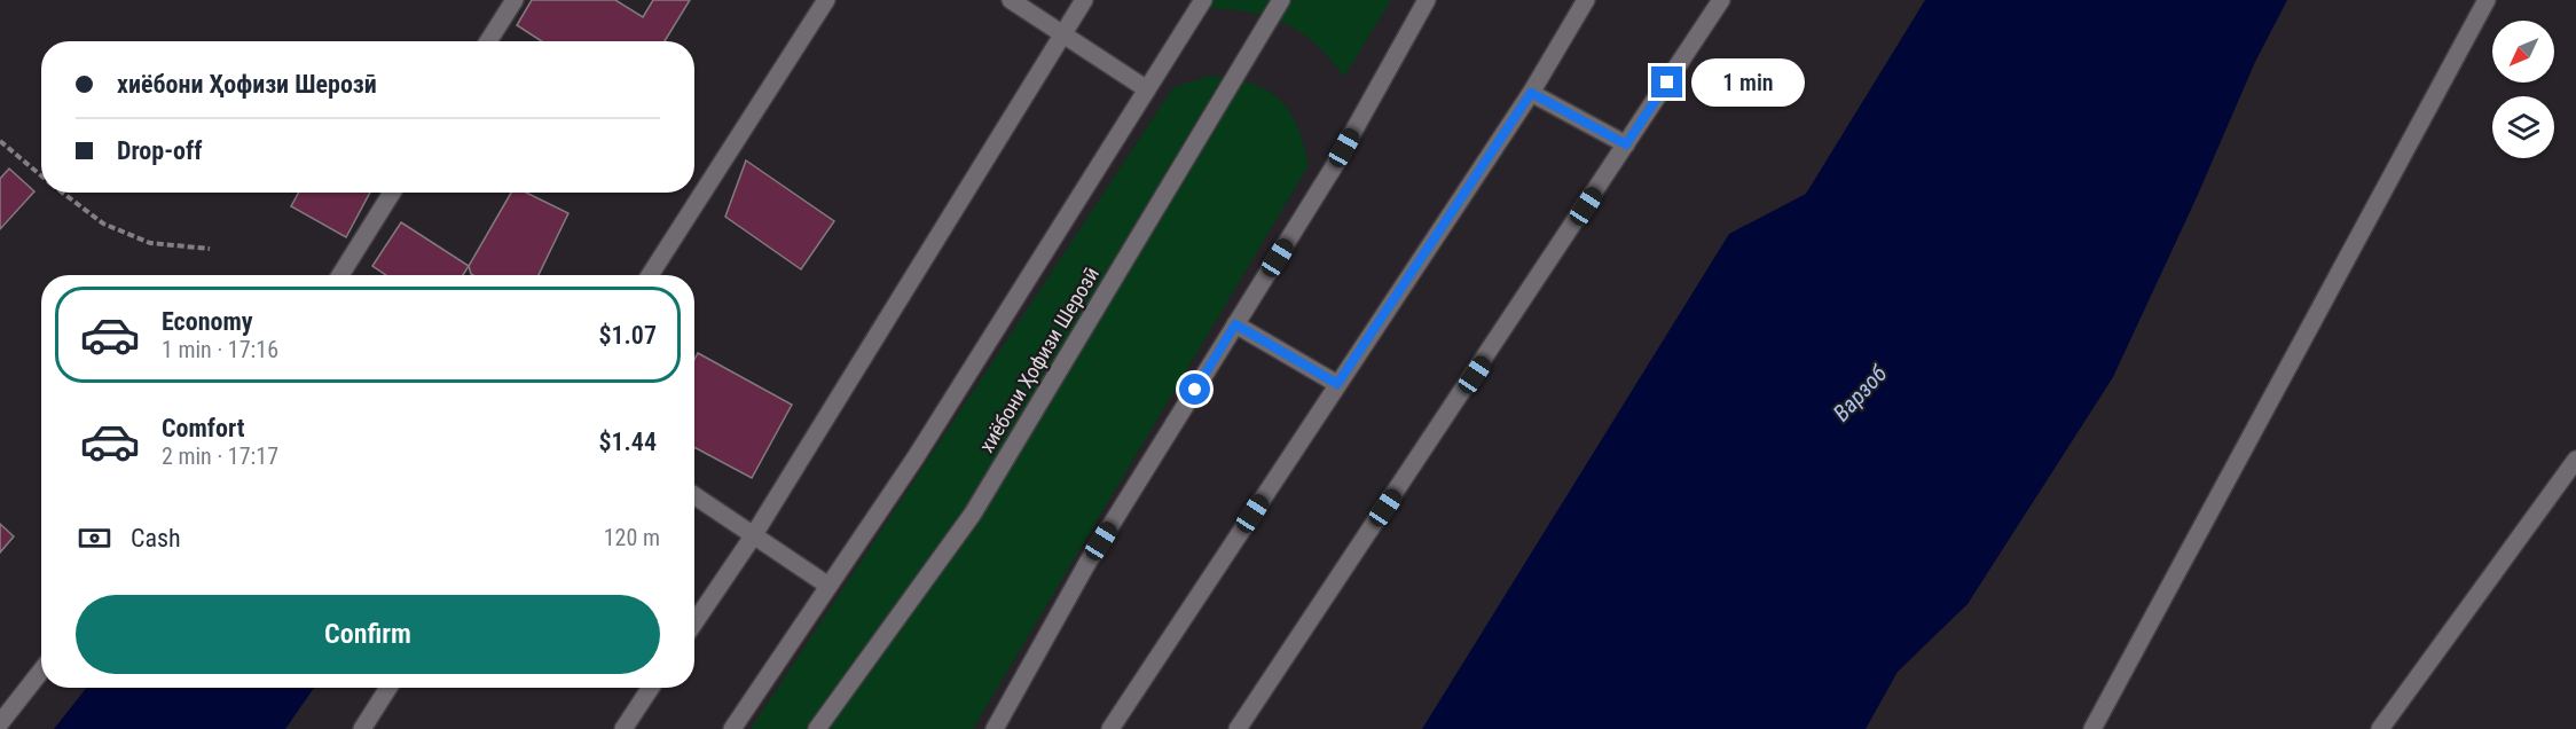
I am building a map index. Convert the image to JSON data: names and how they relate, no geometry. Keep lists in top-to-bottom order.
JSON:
{
  "streets": {
    "main road": ["хиёбони Ҳофизи Шерозӣ"]
  },
  "water": ["Варзоб"],
  "north": "bottom left",
  "page": {
    "banner": ["хиёбони Ҳофизи Шерозӣ", "Drop-off"],
    "bubble": "1 min",
    "list": [
      {
        "name": "Economy",
        "note": "1 min · 17:16",
        "value": "$1.07"
      },
      {
        "name": "Comfort",
        "note": "2 min · 17:17",
        "value": "$1.44"
      }
    ],
    "pay": ["Cash", "120 m"],
    "buttons": "Confirm"
  }
}
